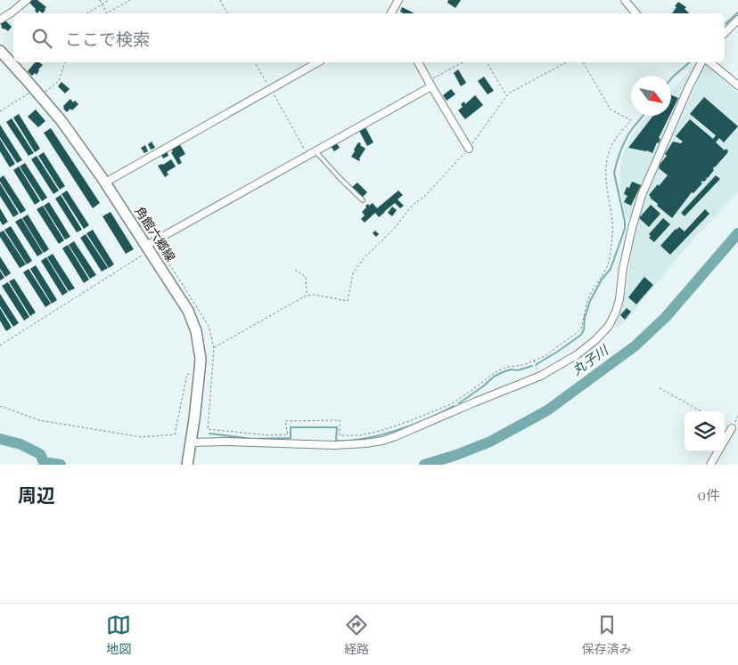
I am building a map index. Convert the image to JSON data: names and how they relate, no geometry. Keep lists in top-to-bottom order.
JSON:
{
  "streets": {
    "main road": ["角館六郷線"]
  },
  "water": ["丸子川"],
  "north": "bottom right",
  "page": {
    "search": "ここで検索",
    "heading": ["周辺", "0件"],
    "nav": ["地図", "経路", "保存済み"]
  }
}
